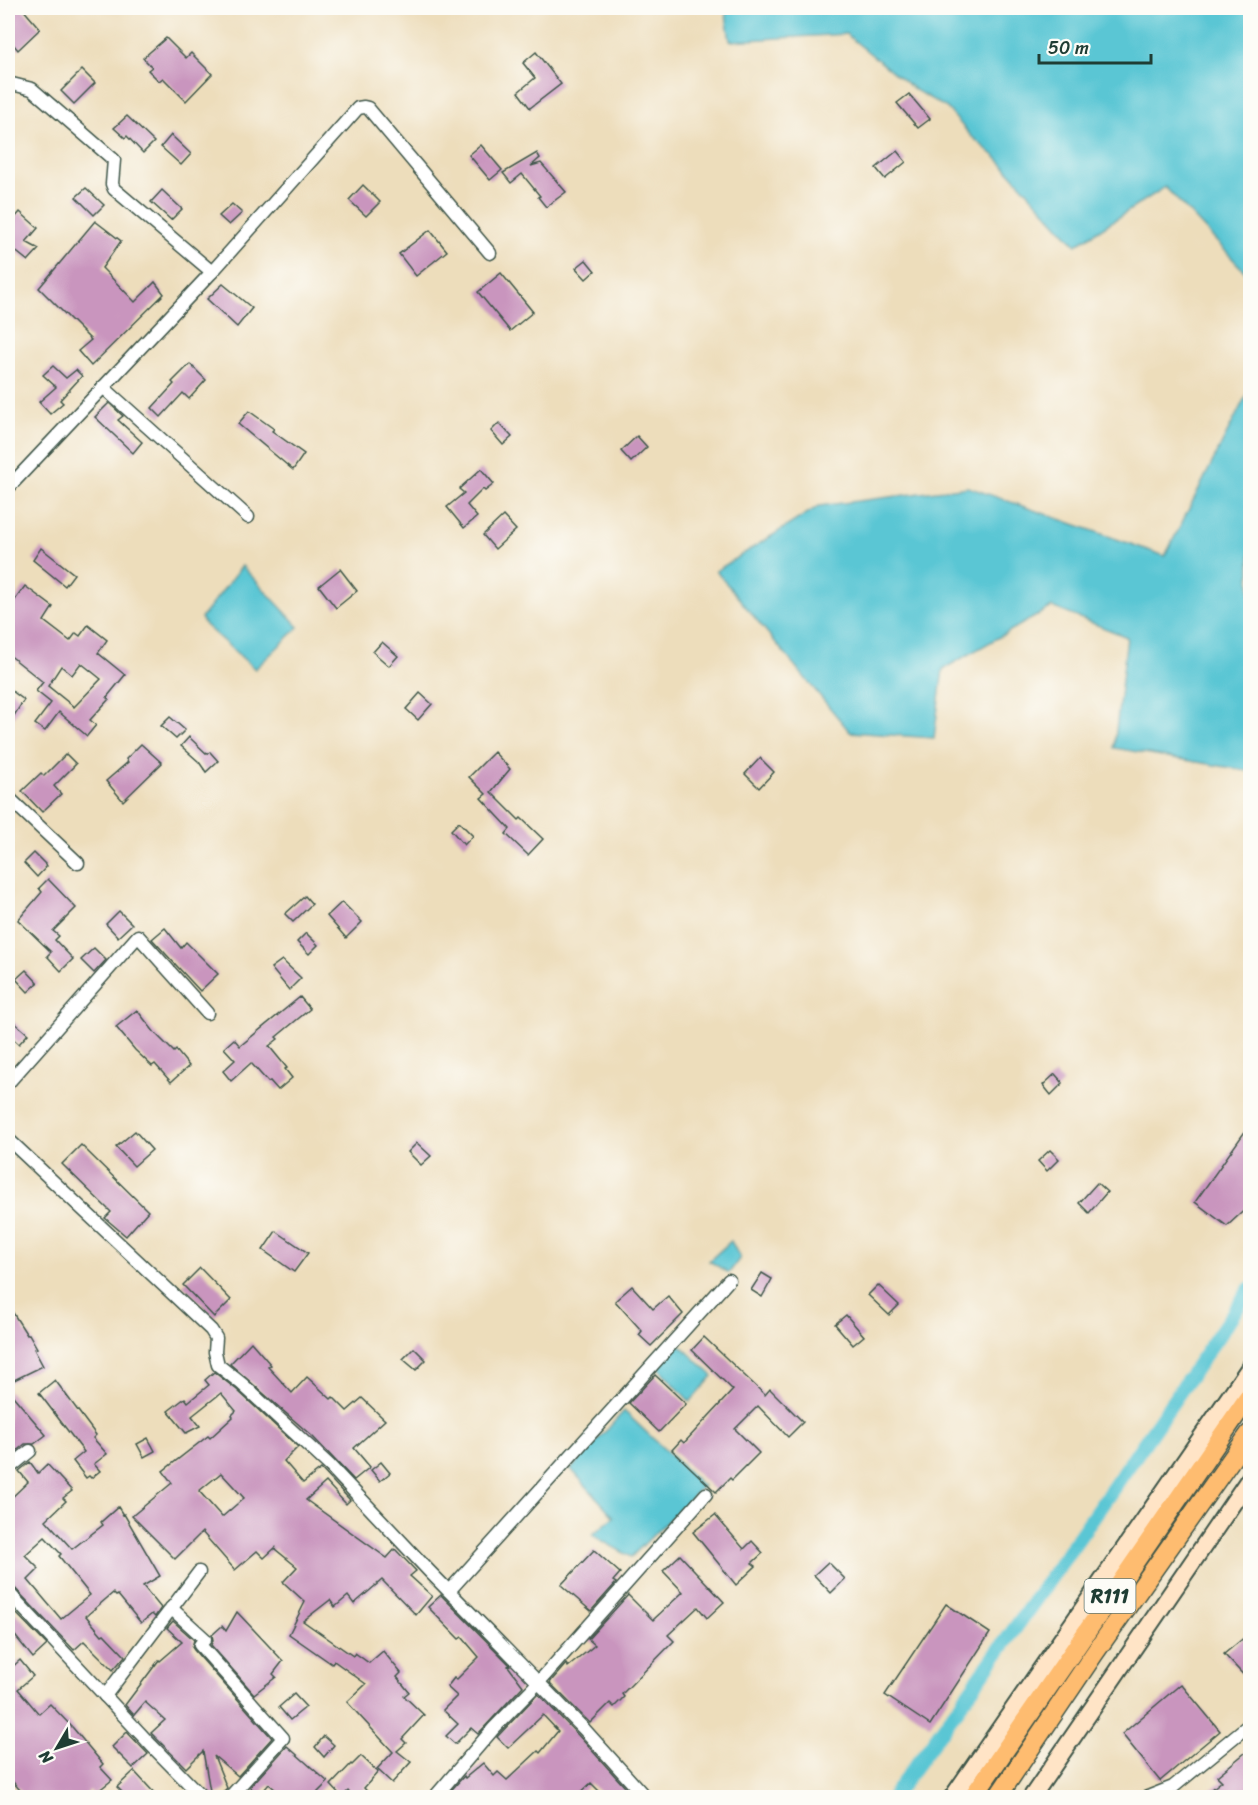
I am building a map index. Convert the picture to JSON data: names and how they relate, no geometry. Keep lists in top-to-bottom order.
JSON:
{
  "streets": {
    "main road": ["R111"]
  },
  "scale_bar": "50 m",
  "north": "bottom left"
}
